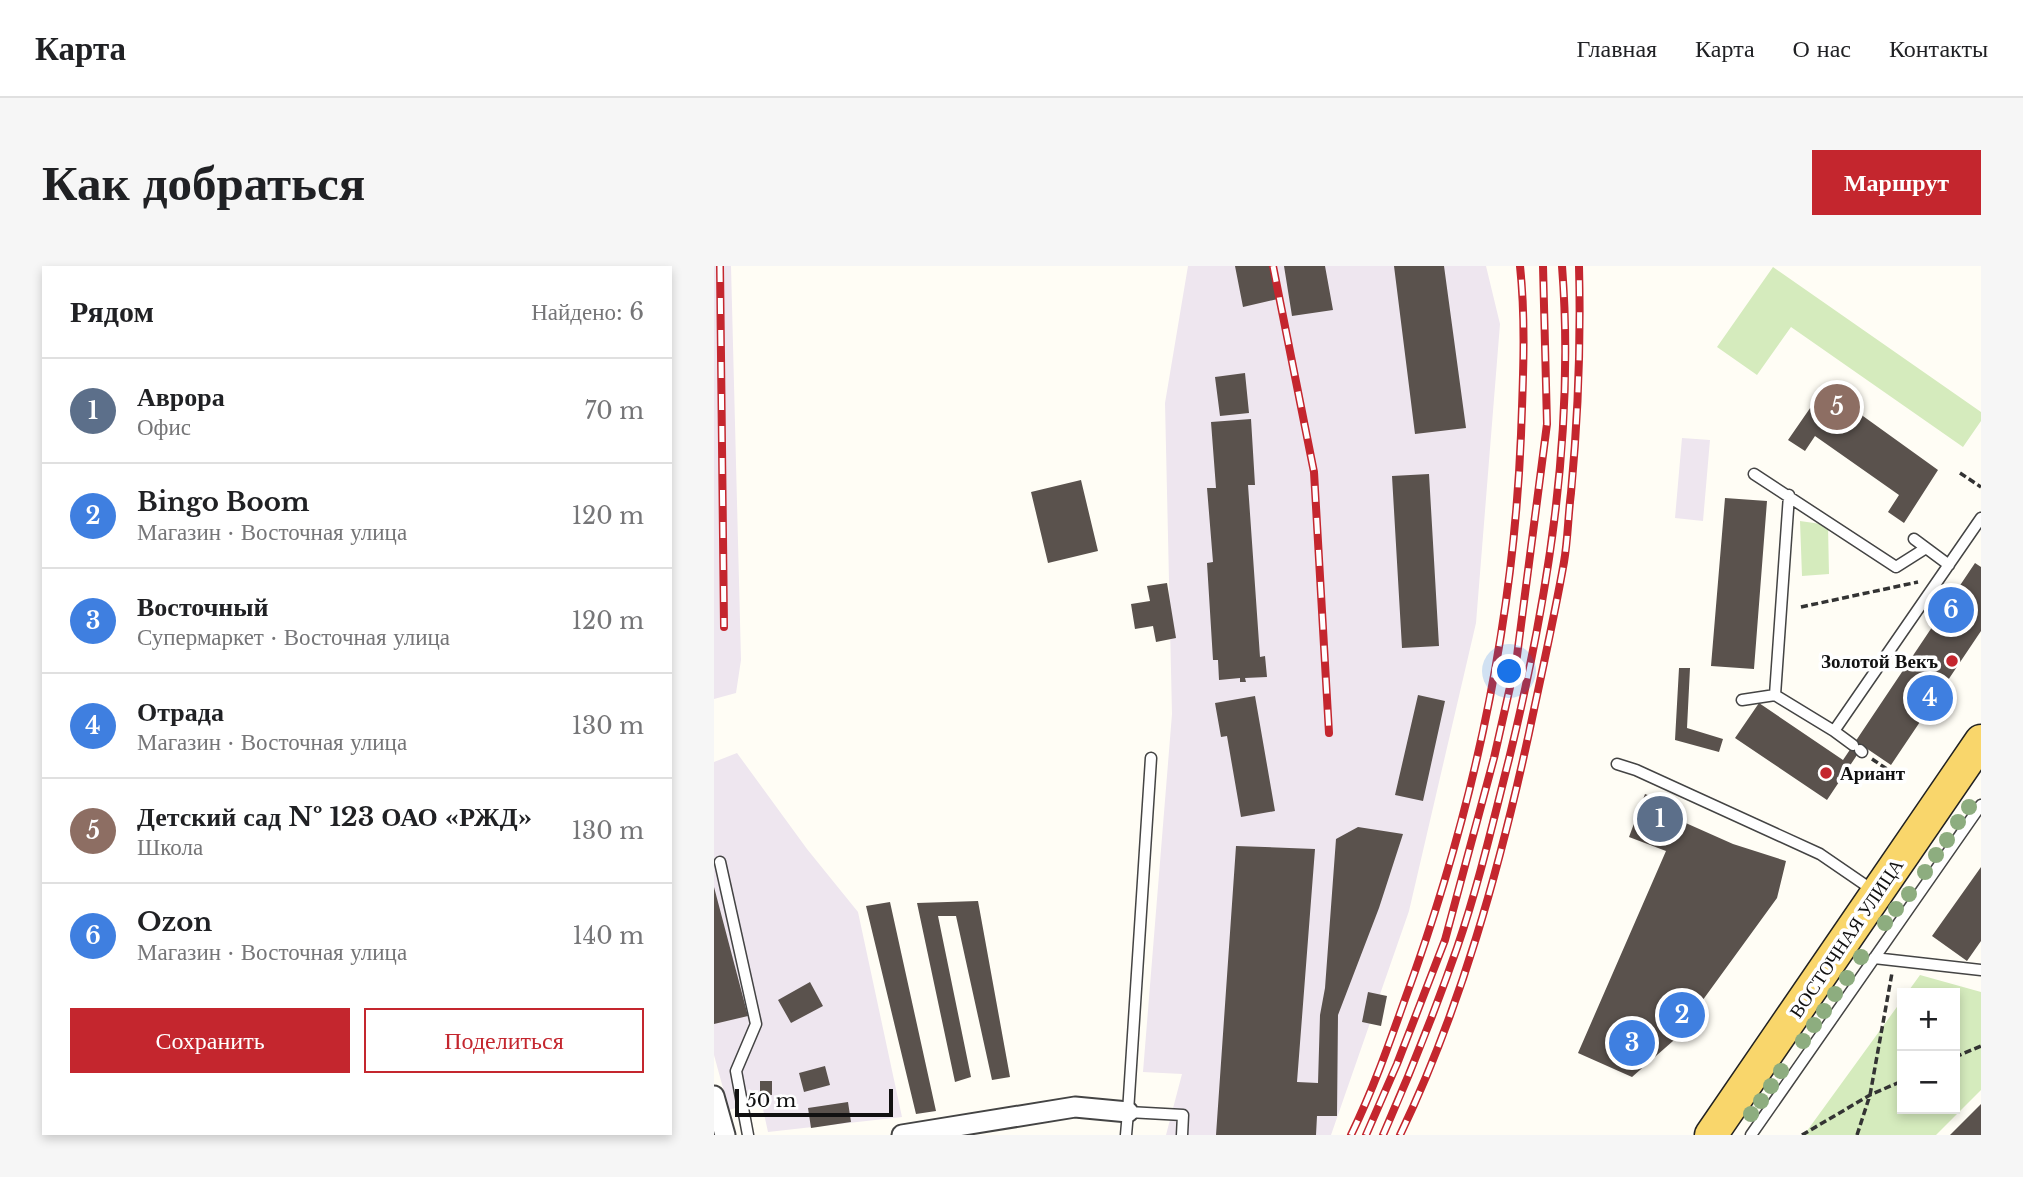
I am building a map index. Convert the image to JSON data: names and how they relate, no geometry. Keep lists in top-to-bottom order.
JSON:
{
  "streets": {
    "main road": ["ВОСТОЧНАЯ УЛИЦА"]
  },
  "places": ["Золотой Векъ", "Ариант"],
  "scale_bar": "50 m",
  "page": {
    "header": "Карта",
    "nav": [
      "Главная",
      "Карта",
      "О нас",
      "Контакты"
    ],
    "buttons": [
      "Маршрут",
      ["Сохранить", "Поделиться"]
    ],
    "title": "Как добраться",
    "heading": ["Рядом", "Найдено: 6"],
    "list": [
      {
        "mark": "1",
        "name": "Аврора",
        "note": "Офис",
        "value": "70 m"
      },
      {
        "mark": "2",
        "name": "Bingo Boom",
        "note": "Магазин · Восточная улица",
        "value": "120 m"
      },
      {
        "mark": "3",
        "name": "Восточный",
        "note": "Супермаркет · Восточная улица",
        "value": "120 m"
      },
      {
        "mark": "4",
        "name": "Отрада",
        "note": "Магазин · Восточная улица",
        "value": "130 m"
      },
      {
        "mark": "5",
        "name": "Детский сад № 123 ОАО «РЖД»",
        "note": "Школа",
        "value": "130 m"
      },
      {
        "mark": "6",
        "name": "Ozon",
        "note": "Магазин · Восточная улица",
        "value": "140 m"
      }
    ],
    "pins": [
      "5",
      "6",
      "4",
      "1",
      "2",
      "3"
    ],
    "map_buttons": ["+", "−"],
    "scale": "50 m"
  }
}
